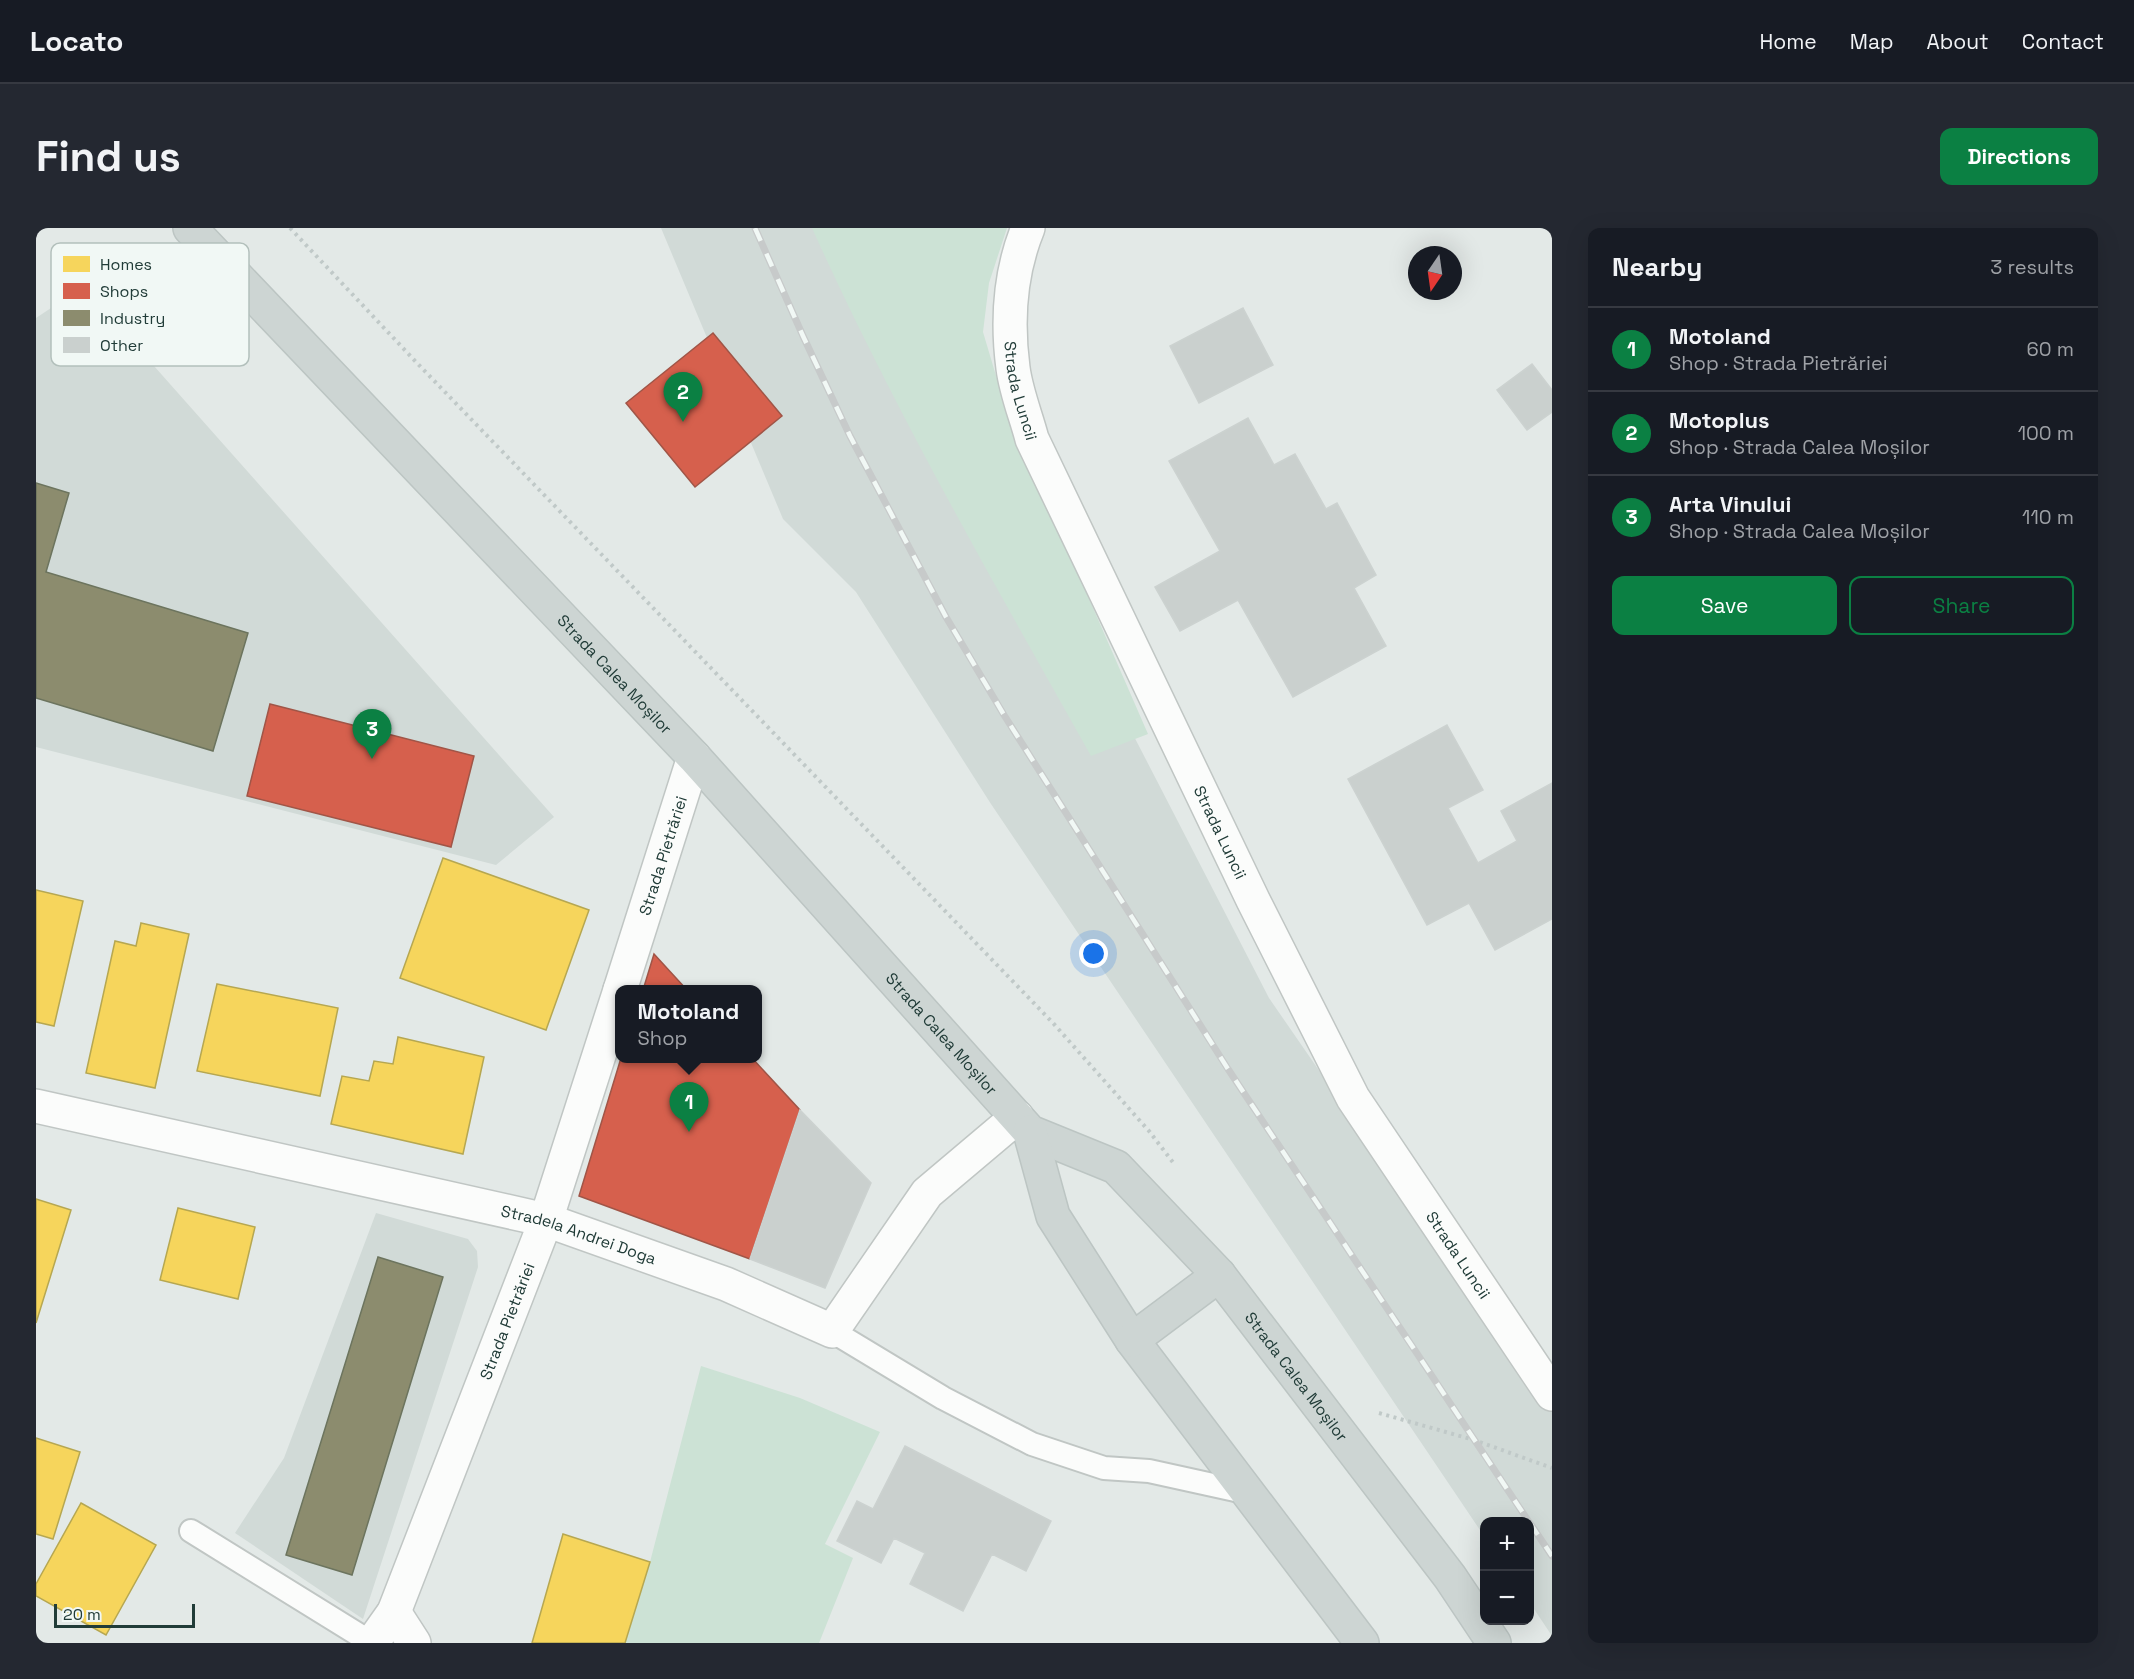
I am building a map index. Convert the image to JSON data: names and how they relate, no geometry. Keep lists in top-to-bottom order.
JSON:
{
  "streets": {
    "main road": ["Strada Calea Moșilor"],
    "street": ["Strada Luncii", "Strada Pietrăriei", "Stradela Andrei Doga"]
  },
  "crossings": [
    ["Strada Calea Moșilor", "Strada Pietrăriei"],
    ["Strada Pietrăriei", "Stradela Andrei Doga"]
  ],
  "legend": [
    "Homes",
    "Shops",
    "Industry",
    "Other"
  ],
  "scale_bar": "20 m",
  "north": "bottom",
  "page": {
    "header": "Locato",
    "nav": [
      "Home",
      "Map",
      "About",
      "Contact"
    ],
    "buttons": [
      "Directions",
      ["Save", "Share"]
    ],
    "title": "Find us",
    "heading": ["Nearby", "3 results"],
    "list": [
      {
        "mark": "1",
        "name": "Motoland",
        "note": "Shop · Strada Pietrăriei",
        "value": "60 m"
      },
      {
        "mark": "2",
        "name": "Motoplus",
        "note": "Shop · Strada Calea Moșilor",
        "value": "100 m"
      },
      {
        "mark": "3",
        "name": "Arta Vinului",
        "note": "Shop · Strada Calea Moșilor",
        "value": "110 m"
      }
    ],
    "pins": ["2", "3", "1"],
    "popup": ["Motoland", "Shop"],
    "map_buttons": ["+", "−"],
    "scale": "20 m"
  }
}
